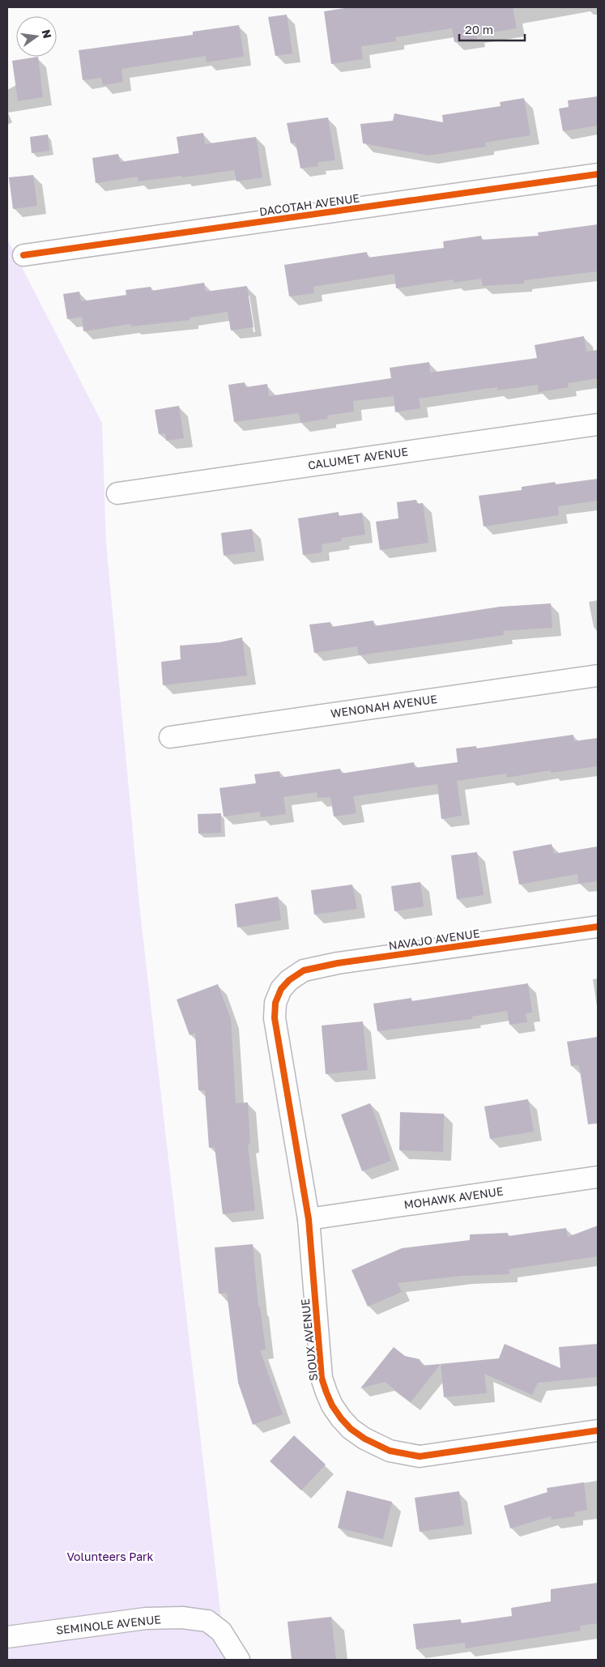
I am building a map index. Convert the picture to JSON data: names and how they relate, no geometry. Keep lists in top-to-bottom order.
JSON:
{
  "streets": {
    "street": [
      "DACOTAH AVENUE",
      "CALUMET AVENUE",
      "WENONAH AVENUE",
      "NAVAJO AVENUE",
      "MOHAWK AVENUE",
      "SIOUX AVENUE",
      "SEMINOLE AVENUE"
    ]
  },
  "crossings": [
    ["NAVAJO AVENUE", "SIOUX AVENUE"],
    ["MOHAWK AVENUE", "SIOUX AVENUE"]
  ],
  "parks": ["Volunteers Park"],
  "scale_bar": "20 m",
  "north": "right"
}
